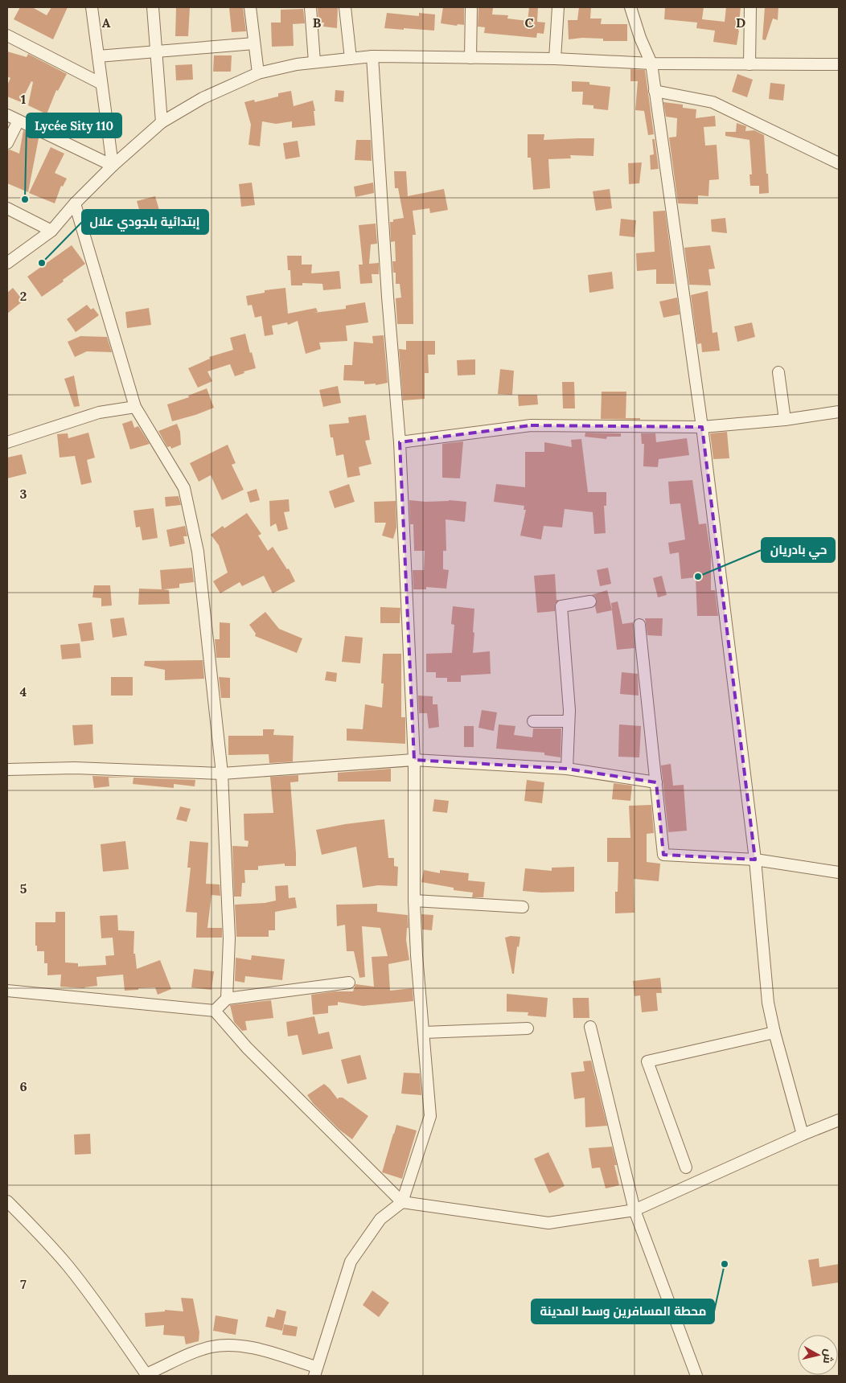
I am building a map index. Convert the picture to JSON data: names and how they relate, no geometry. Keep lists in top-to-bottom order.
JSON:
{
  "places": [
    "Lycée Sity 110",
    "إبتدائية بلجودي علال",
    "حي بادريان",
    "محطة المسافرين وسط المدينة"
  ],
  "north": "right",
  "grid": {
    "columns": [
      "A",
      "B",
      "C",
      "D"
    ],
    "rows": [
      "1",
      "2",
      "3",
      "4",
      "5",
      "6",
      "7"
    ]
  }
}
